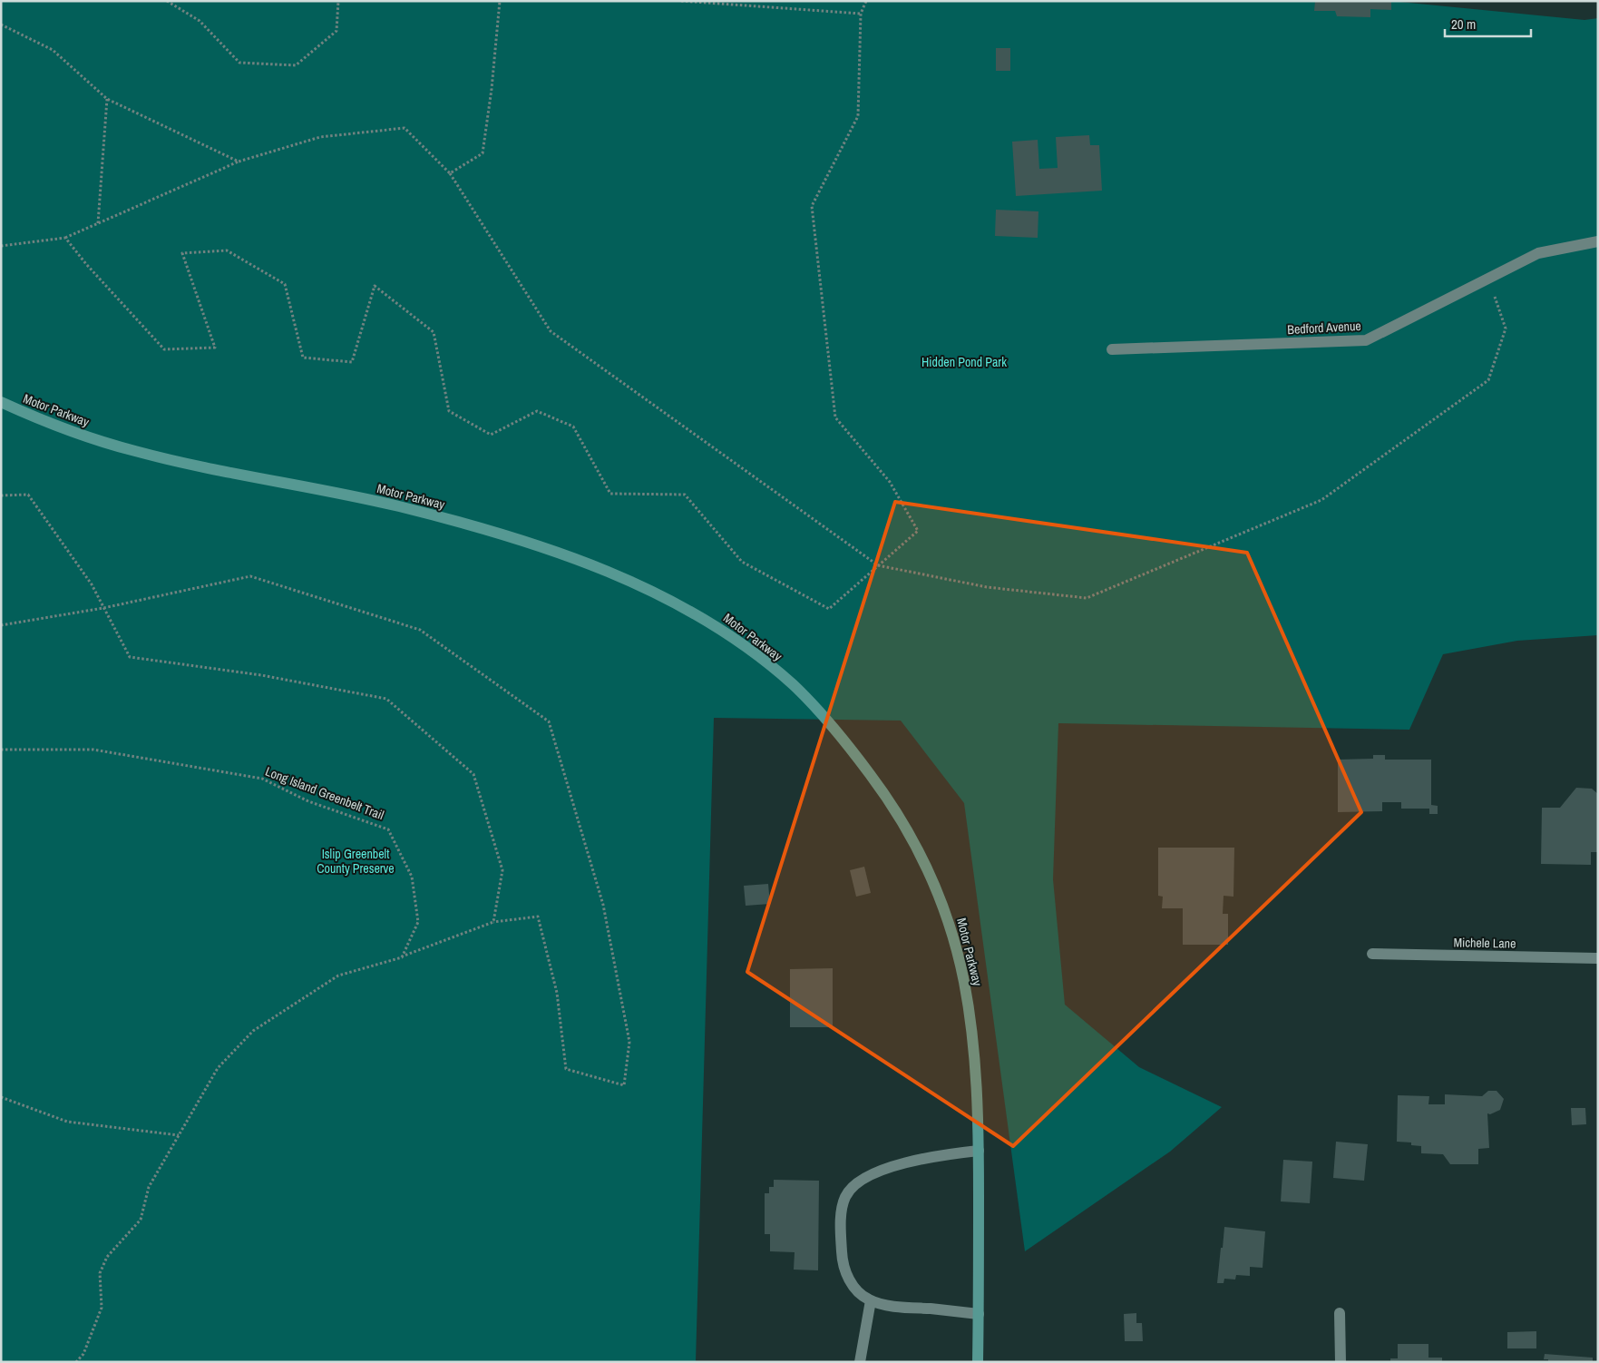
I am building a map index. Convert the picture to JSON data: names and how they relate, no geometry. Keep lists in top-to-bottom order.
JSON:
{
  "streets": {
    "main road": ["Motor Parkway"],
    "street": ["Bedford Avenue", "Michele Lane"],
    "path": ["Long Island Greenbelt Trail"]
  },
  "parks": ["Hidden Pond Park", "Islip Greenbelt County Preserve"],
  "scale_bar": "20 m"
}
